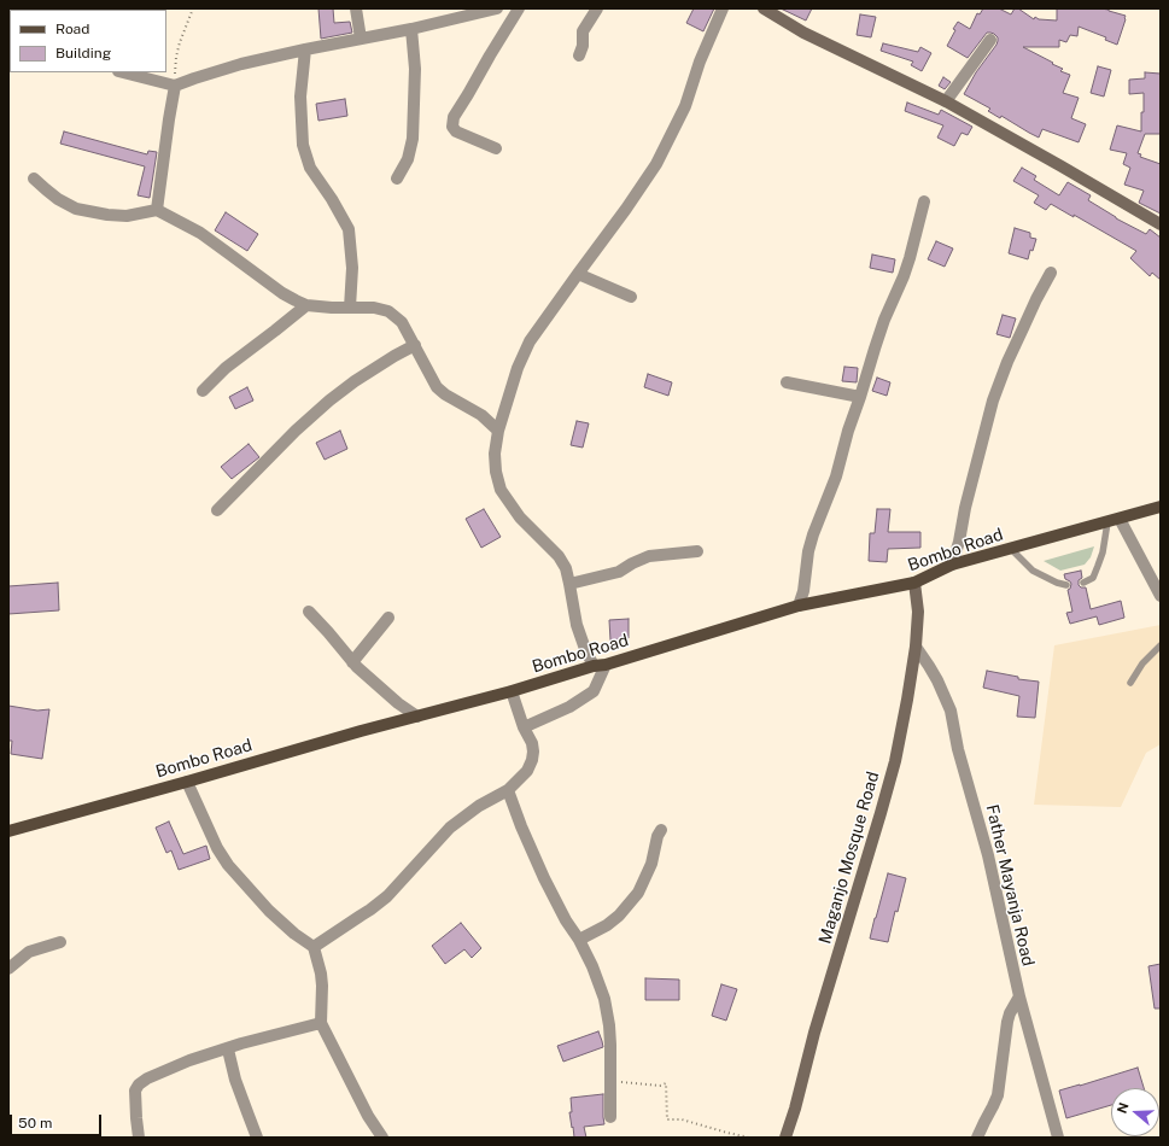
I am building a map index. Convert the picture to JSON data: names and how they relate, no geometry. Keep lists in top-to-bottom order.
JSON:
{
  "streets": {
    "main road": ["Bombo Road"],
    "street": ["Maganjo Mosque Road", "Father Mayanja Road"]
  },
  "crossings": [
    ["Bombo Road", "Maganjo Mosque Road"],
    ["Maganjo Mosque Road", "Father Mayanja Road"]
  ],
  "legend": ["Road", "Building"],
  "scale_bar": "50 m",
  "north": "left"
}
